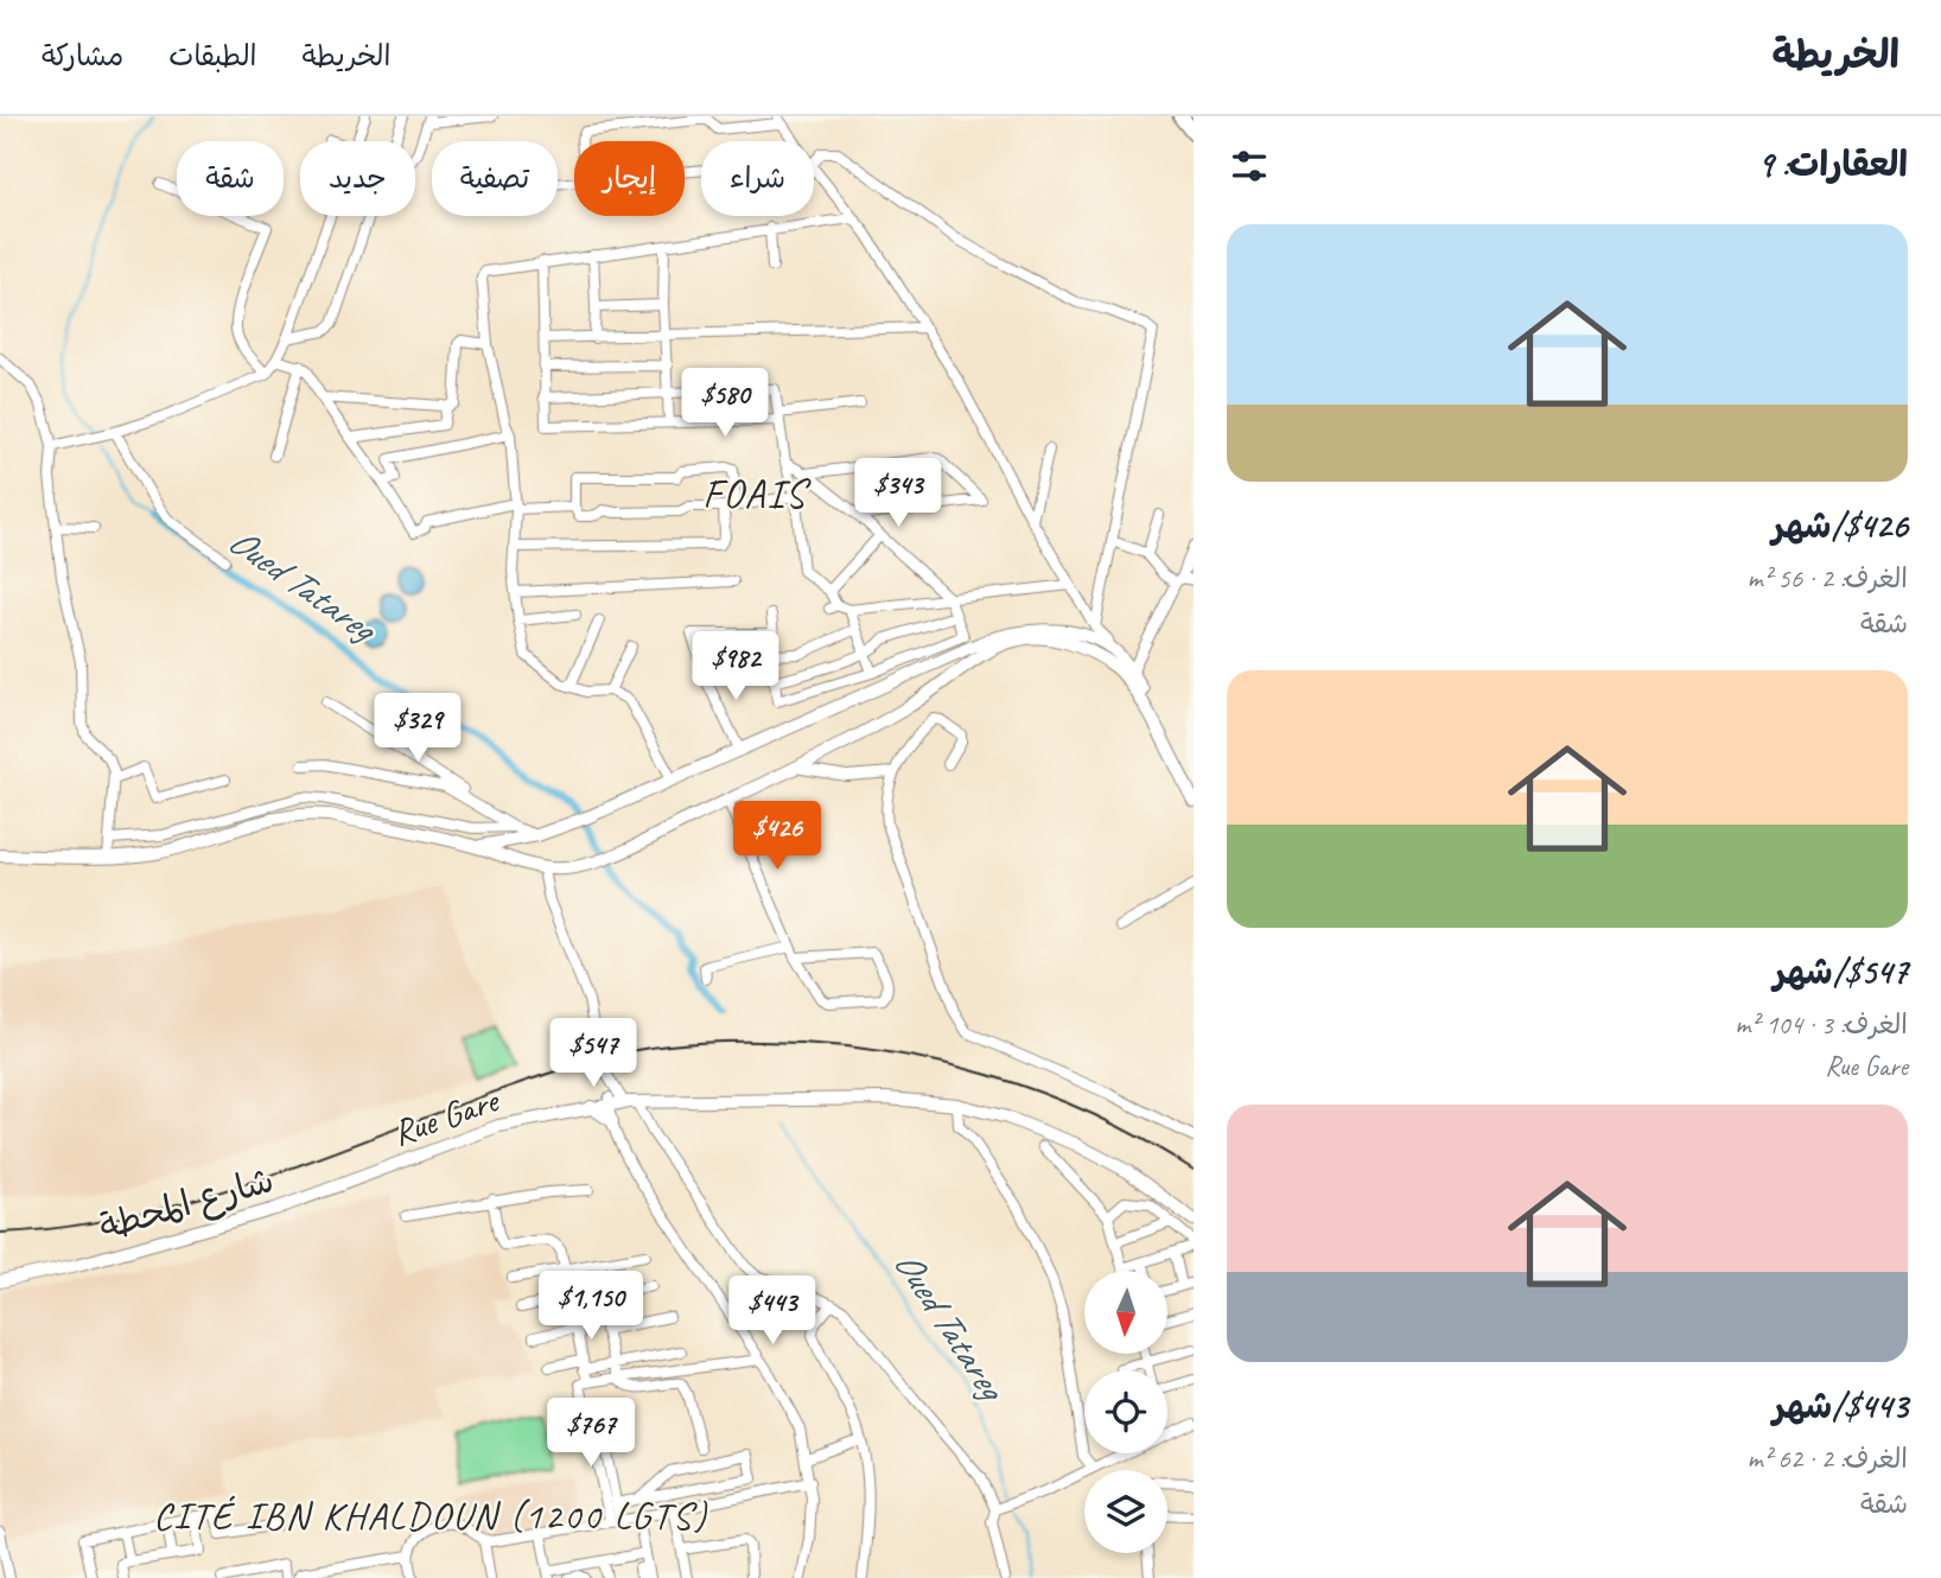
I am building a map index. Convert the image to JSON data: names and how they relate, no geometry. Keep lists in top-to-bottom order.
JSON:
{
  "streets": {
    "main road": ["Rue Gare", "شارع المحطة"]
  },
  "crossings": [
    ["Rue Gare", "شارع المحطة"]
  ],
  "districts": ["FOAIS", "CITÉ IBN KHALDOUN (1200 LGTS)"],
  "water": ["Oued Tatareg"],
  "north": "bottom",
  "page": {
    "header": "الخريطة",
    "nav": ["الخريطة", "الطبقات", "مشاركة"],
    "heading": "العقارات: 9",
    "chip": [
      "شراء",
      "إيجار",
      "تصفية",
      "جديد",
      "شقة"
    ],
    "list": [
      {
        "name": "$426/شهر",
        "note": "الغرف: 2 · 56 m² · شقة"
      },
      {
        "name": "$547/شهر",
        "note": "الغرف: 3 · 104 m² · Rue Gare"
      },
      {
        "name": "$443/شهر",
        "note": "الغرف: 2 · 62 m² · شقة"
      }
    ],
    "price": [
      "$580",
      "$343",
      "$982",
      "$329",
      "$426",
      "$547",
      "$1,150",
      "$443",
      "$767"
    ]
  }
}
